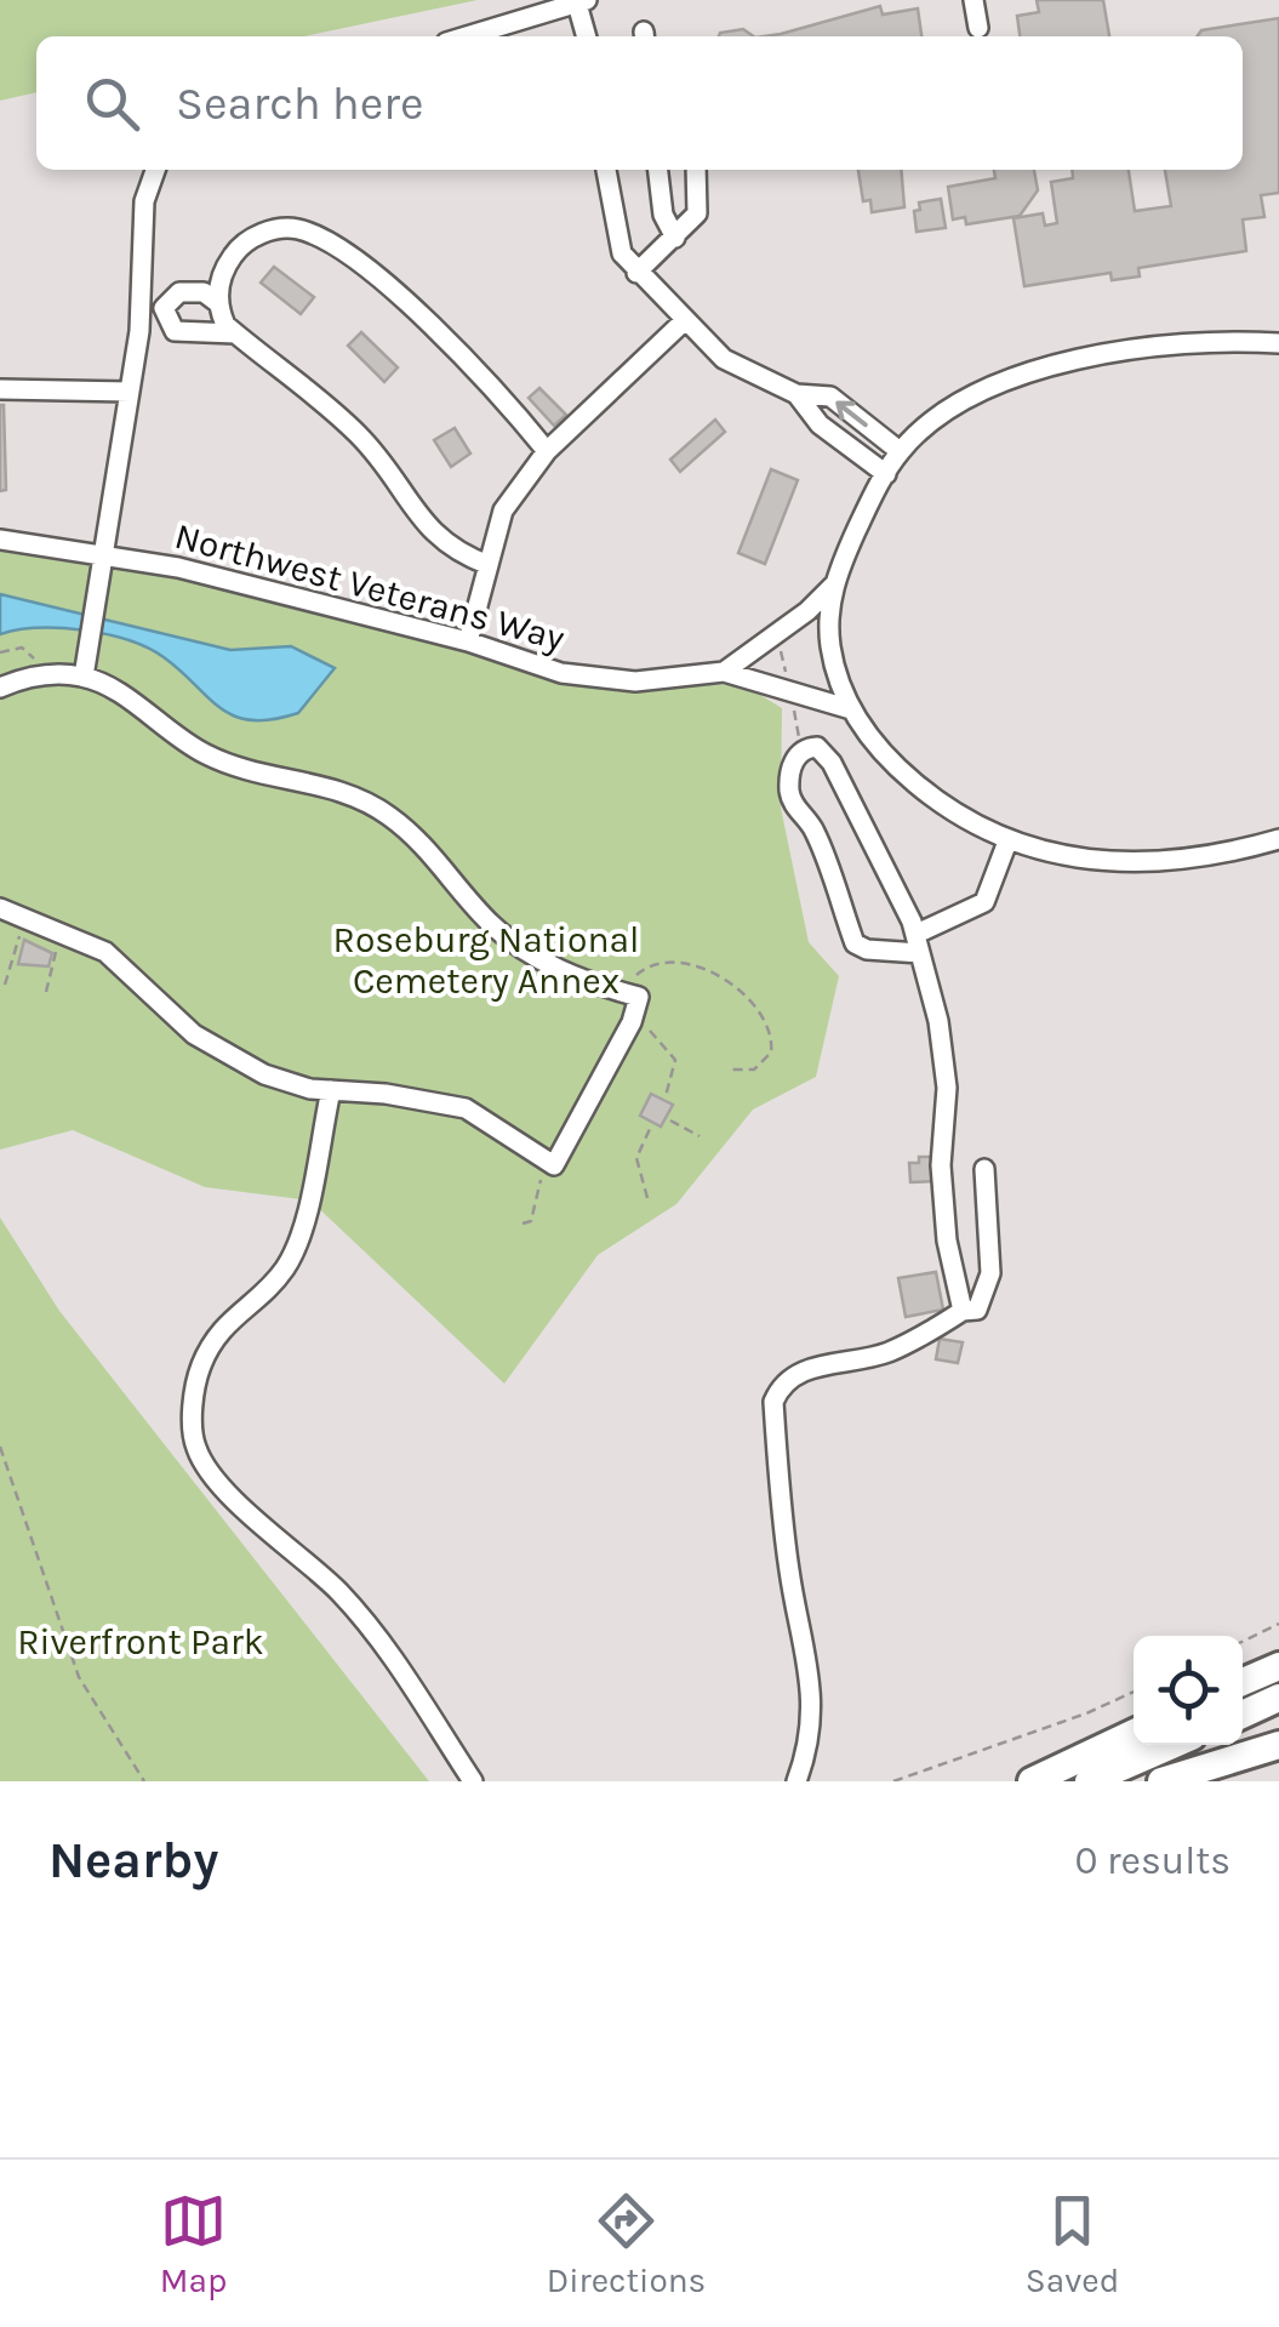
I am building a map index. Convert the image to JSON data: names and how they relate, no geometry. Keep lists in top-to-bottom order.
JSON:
{
  "streets": {
    "street": ["Northwest Veterans Way"]
  },
  "parks": ["Roseburg National Cemetery Annex", "Riverfront Park"],
  "page": {
    "search": "Search here",
    "heading": ["Nearby", "0 results"],
    "nav": ["Map", "Directions", "Saved"]
  }
}
